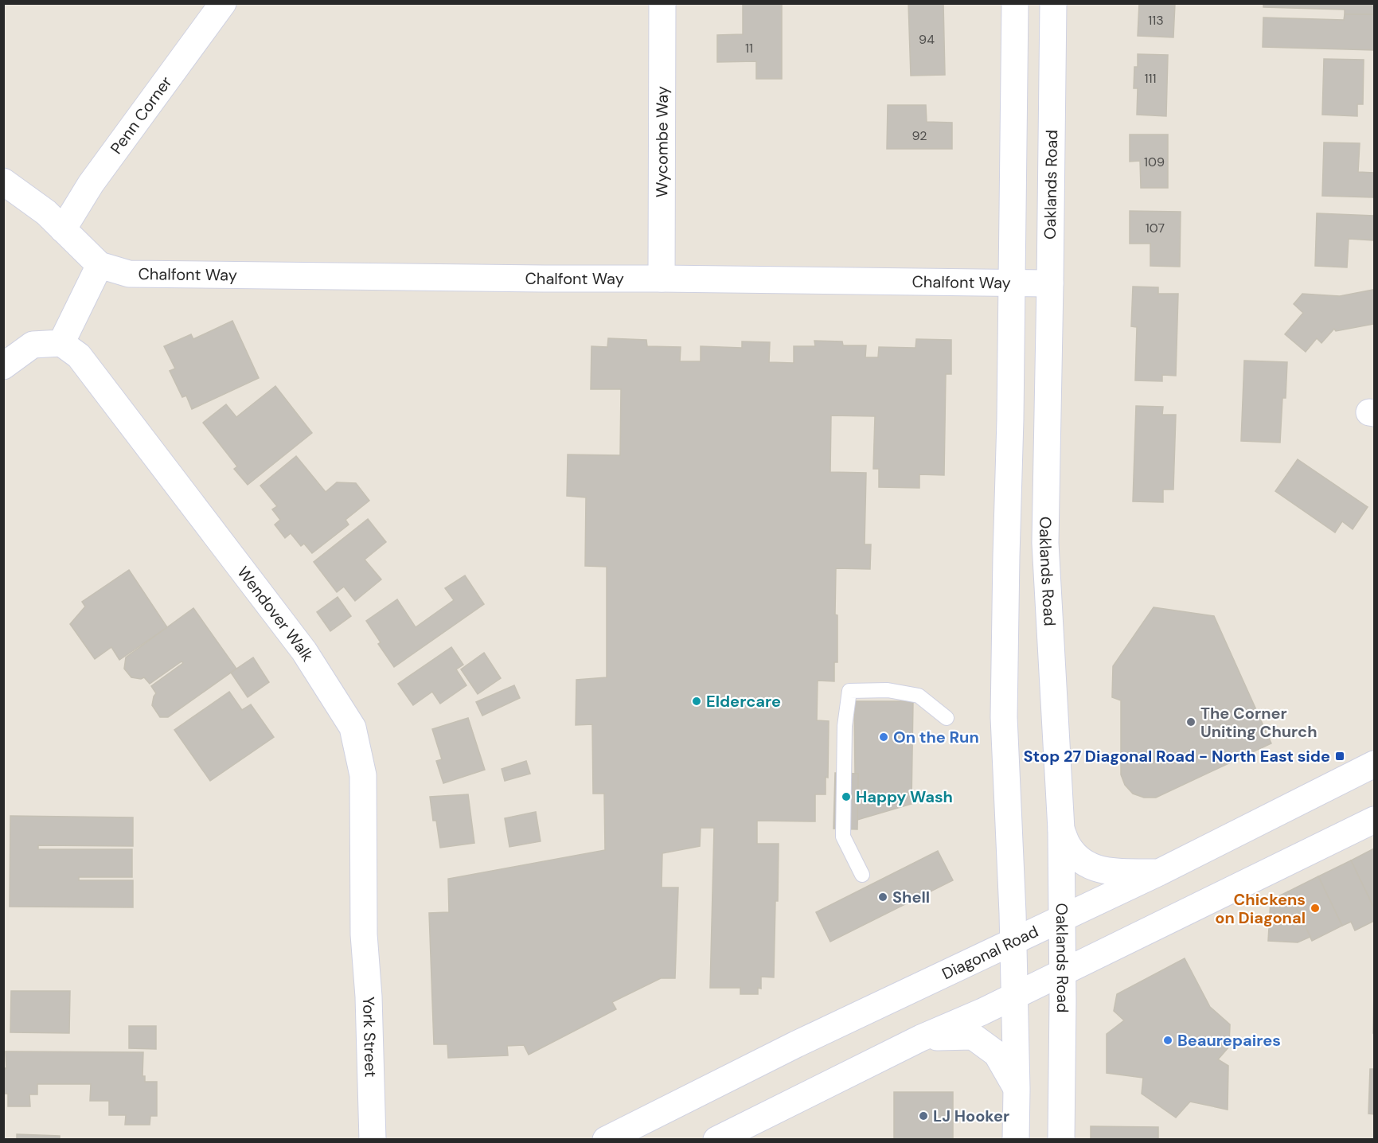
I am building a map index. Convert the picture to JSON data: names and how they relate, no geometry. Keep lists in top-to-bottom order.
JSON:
{
  "streets": {
    "main road": [
      "Penn Corner",
      "Wycombe Way",
      "Oaklands Road",
      "Chalfont Way",
      "Wendover Walk",
      "Diagonal Road",
      "York Street"
    ]
  },
  "crossings": [
    ["Wycombe Way", "Chalfont Way"],
    ["Oaklands Road", "Chalfont Way"],
    ["Oaklands Road", "Diagonal Road"],
    ["Wendover Walk", "York Street"]
  ],
  "places": {
    "other": [
      "Eldercare",
      "The Corner Uniting Church",
      "On the Run",
      "Happy Wash",
      "Shell",
      "Chickens on Diagonal",
      "Beaurepaires",
      "LJ Hooker"
    ],
    "transit": ["Stop 27 Diagonal Road - North East side"]
  },
  "house_numbers": [
    "113",
    "94",
    "11",
    "111",
    "92",
    "109",
    "107"
  ]
}
